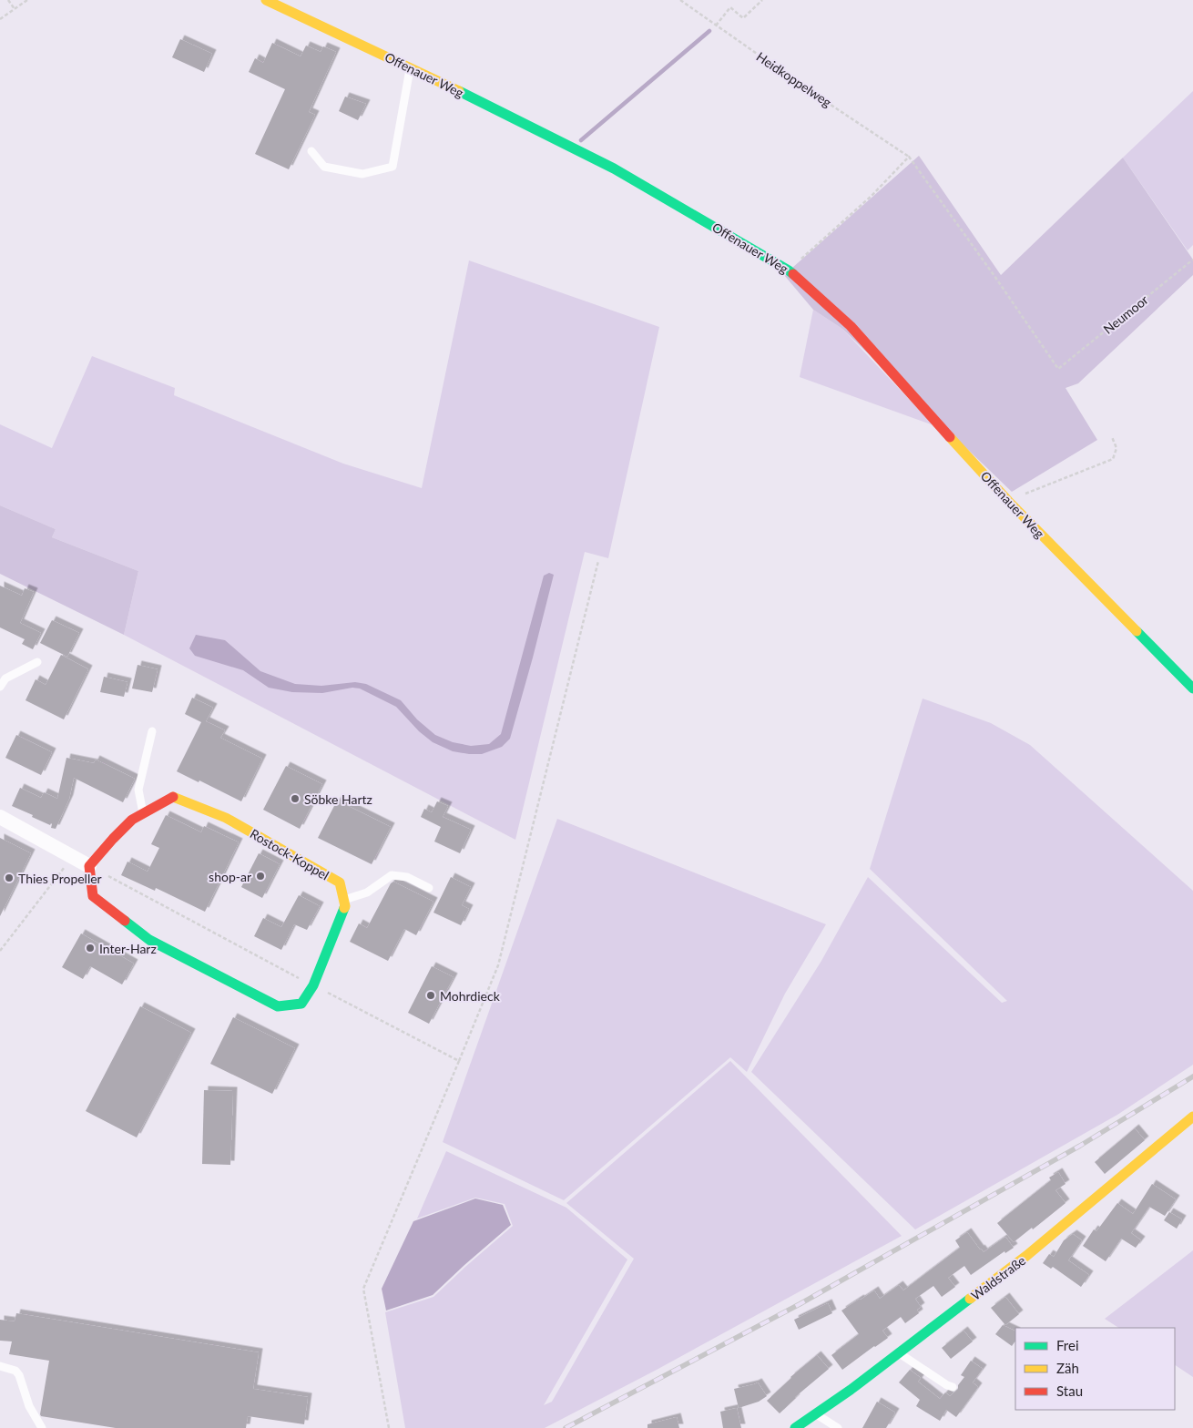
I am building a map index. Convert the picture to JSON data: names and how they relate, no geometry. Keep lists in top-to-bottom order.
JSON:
{
  "streets": {
    "street": ["Offenauer Weg", "Rostock-Koppel", "Waldstraße"],
    "path": ["Heidkoppelweg", "Neumoor"]
  },
  "crossings": [
    ["Heidkoppelweg", "Neumoor"]
  ],
  "places": [
    "Söbke Hartz",
    "shop-ar",
    "Thies Propeller",
    "Inter-Harz",
    "Mohrdieck"
  ],
  "legend": ["Frei", "Zäh", "Stau"]
}
